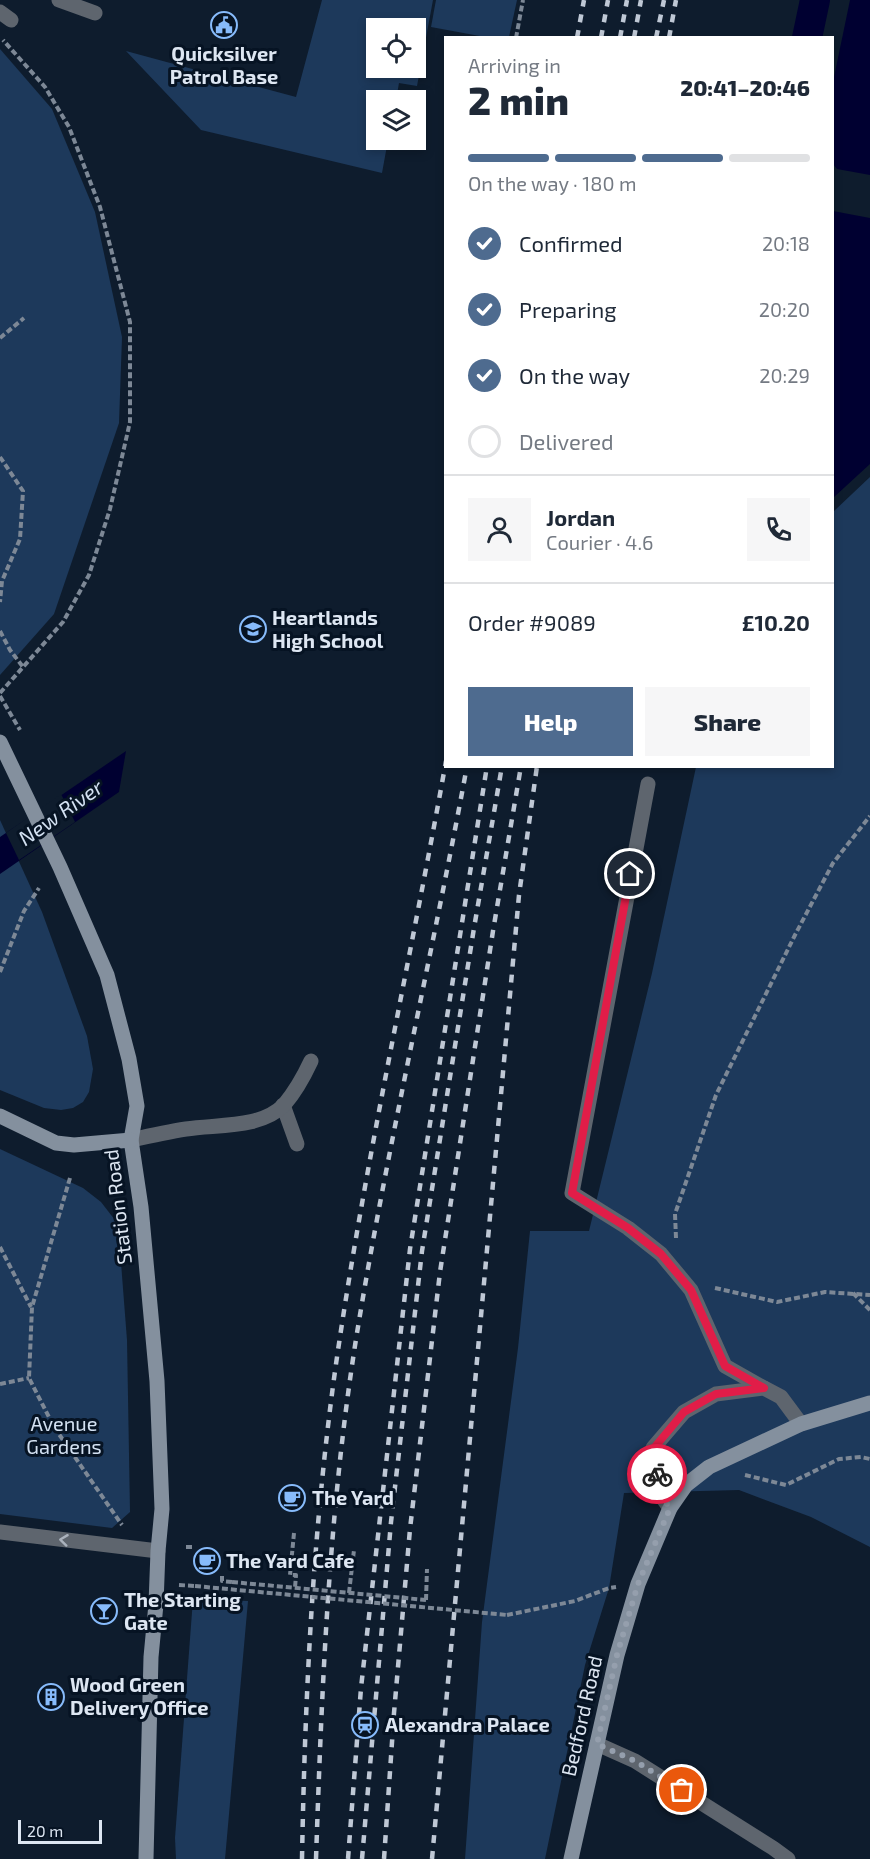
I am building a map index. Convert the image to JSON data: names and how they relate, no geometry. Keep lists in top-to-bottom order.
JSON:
{
  "streets": {
    "street": ["Station Road", "Bedford Road"]
  },
  "water": ["New River"],
  "parks": ["Avenue Gardens"],
  "places": {
    "public building": ["Quicksilver Patrol Base"],
    "school or university": ["Heartlands High School"],
    "cafe": ["The Yard", "The Yard Cafe"],
    "bar": ["The Starting Gate"],
    "building": ["Wood Green Delivery Office"],
    "station": ["Alexandra Palace"]
  },
  "scale_bar": "20 m",
  "page": {
    "heading": ["2 min", "Arriving in", "20:41–20:46"],
    "panel": [
      "Jordan",
      "Courier · 4.6",
      "Order #9089",
      "£10.20"
    ],
    "bar": "On the way · 180 m",
    "list": [
      ["Confirmed", "20:18"],
      ["Preparing", "20:20"],
      ["On the way", "20:29"],
      "Delivered"
    ],
    "buttons": ["Help", "Share"],
    "scale": "20 m"
  }
}
